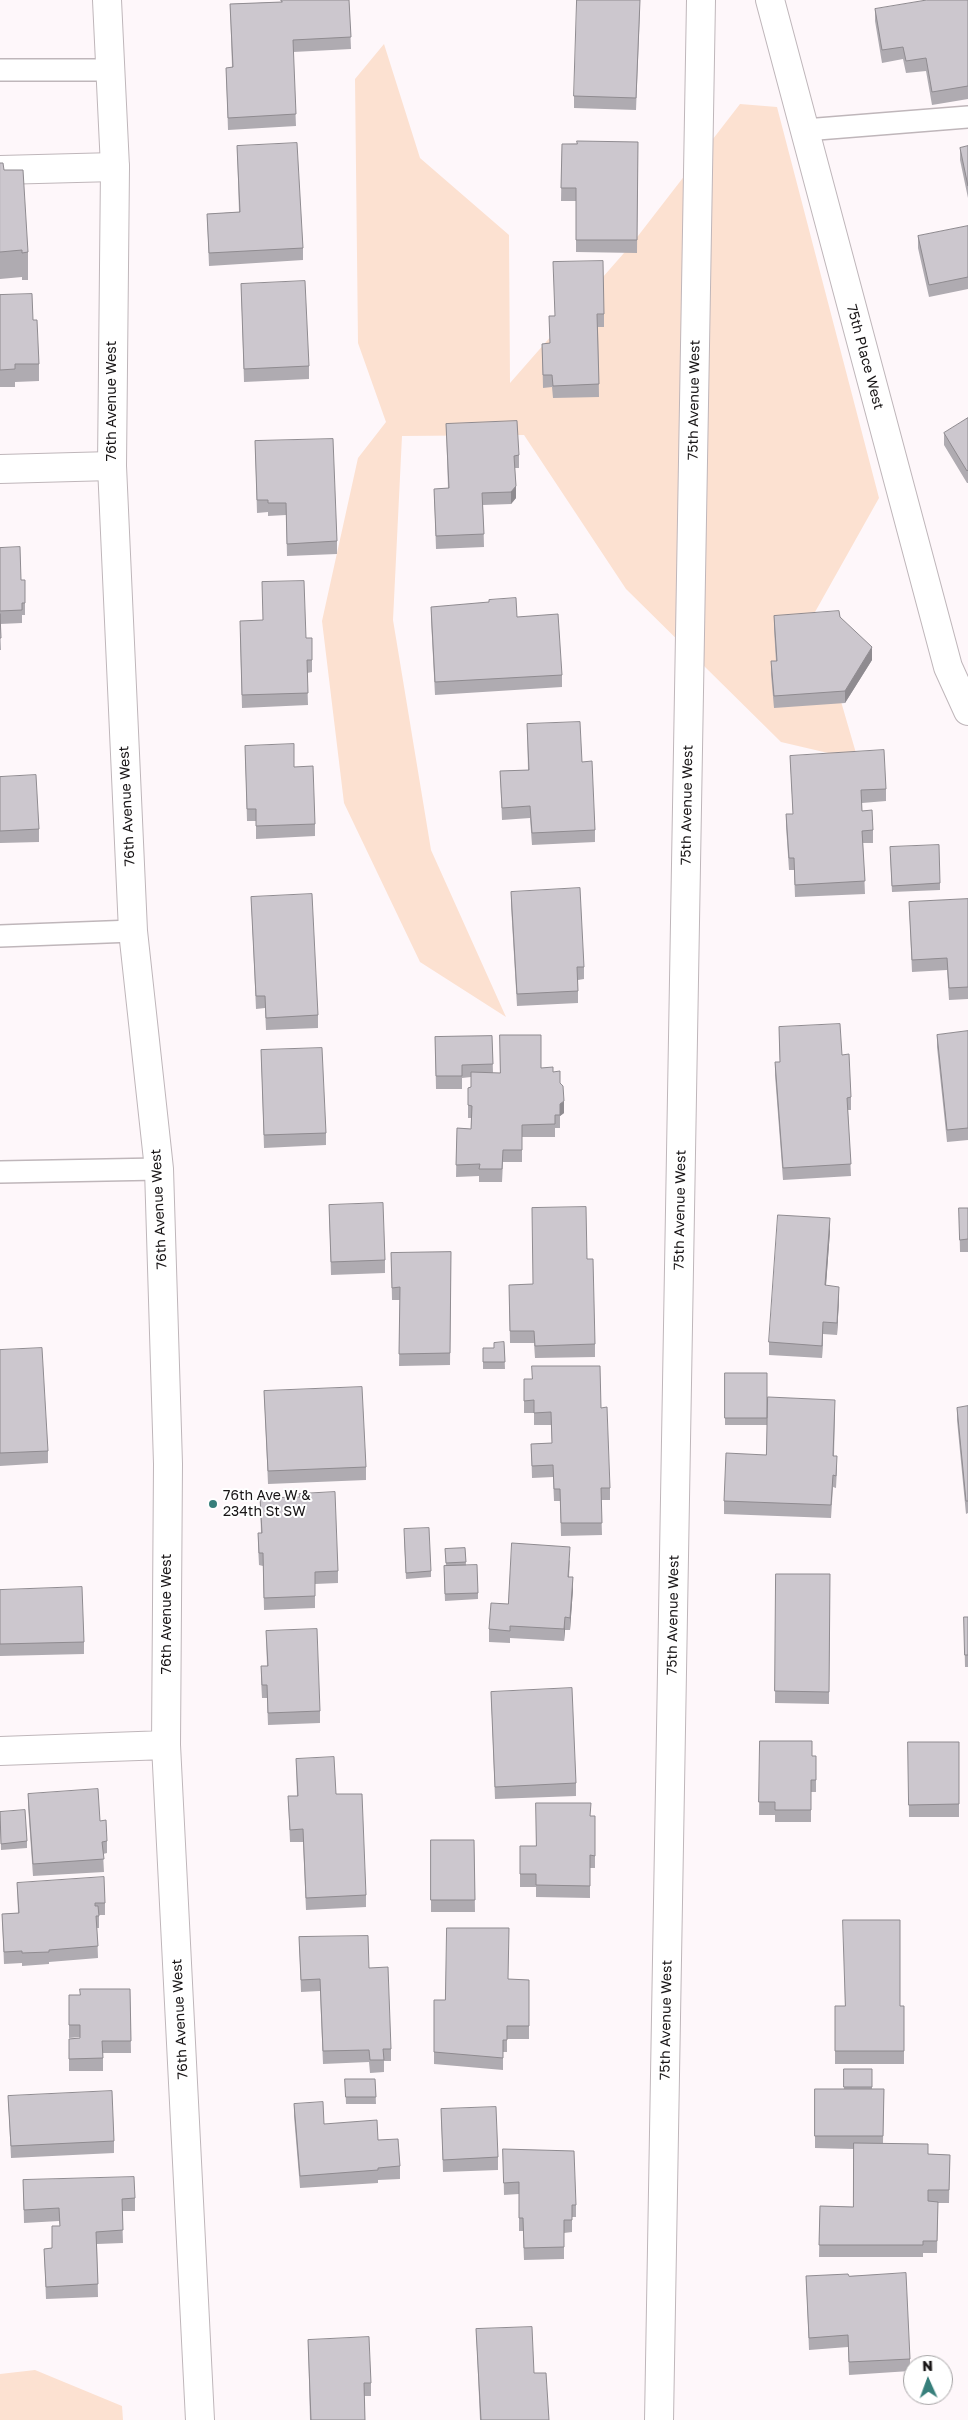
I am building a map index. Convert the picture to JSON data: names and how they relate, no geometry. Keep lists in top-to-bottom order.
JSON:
{
  "streets": {
    "street": ["75th Place West", "75th Avenue West", "76th Avenue West"]
  },
  "places": ["76th Ave W & 234th St SW"],
  "north": "top"
}
